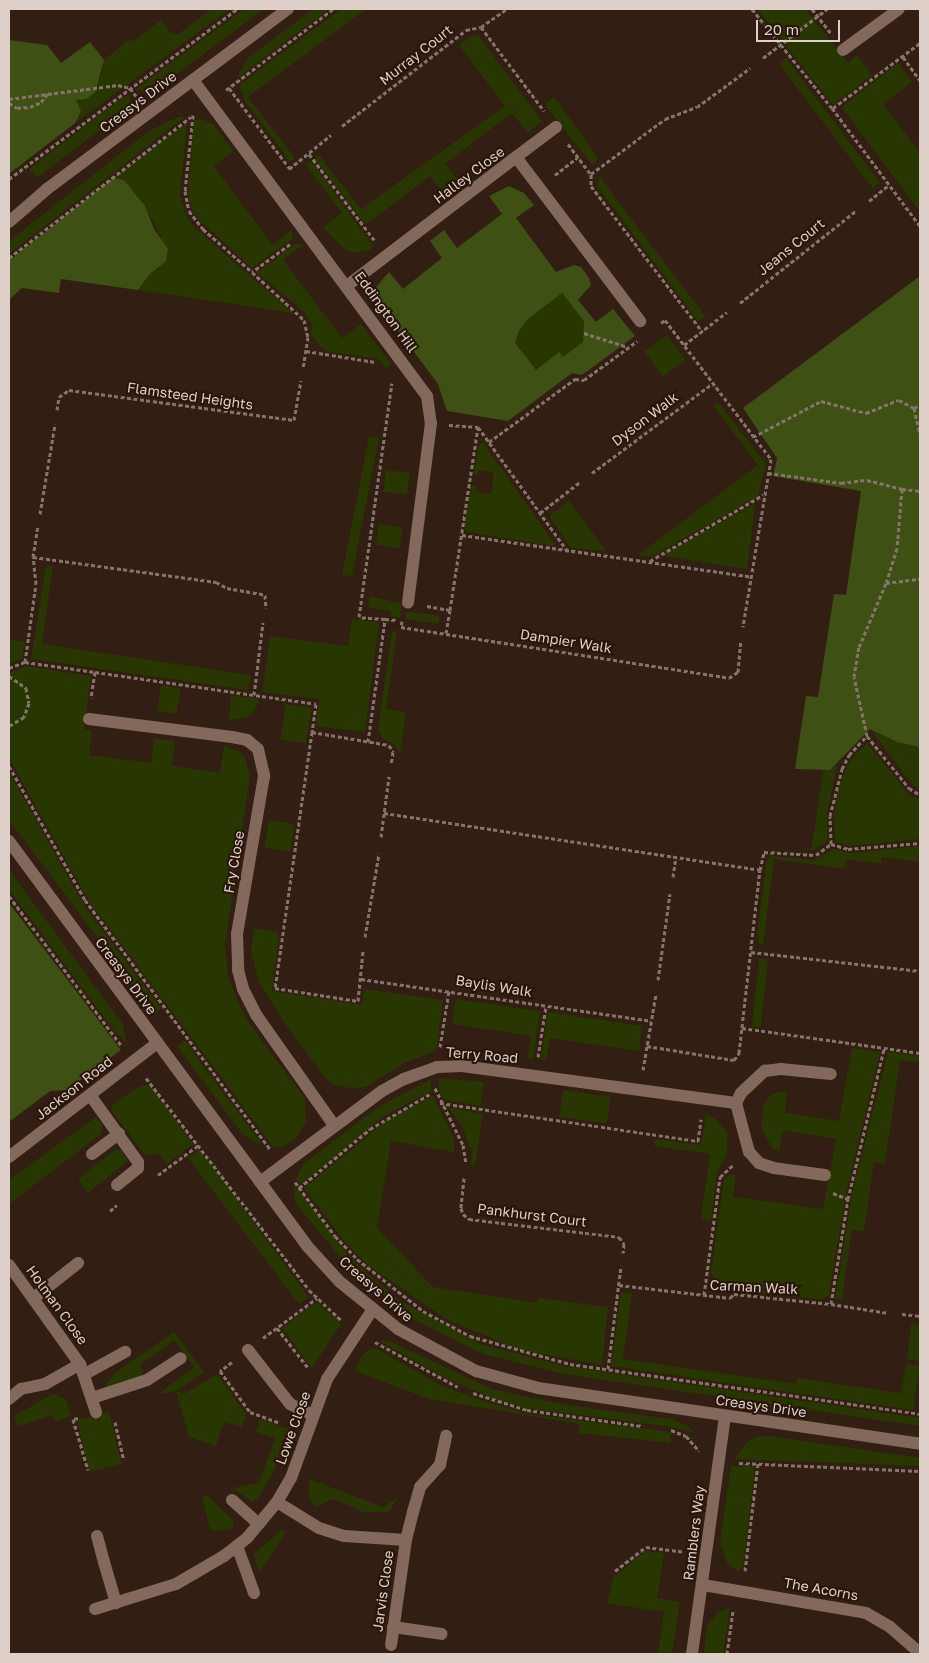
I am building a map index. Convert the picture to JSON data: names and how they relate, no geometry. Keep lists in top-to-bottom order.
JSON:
{
  "streets": {
    "street": [
      "Creasys Drive",
      "Halley Close",
      "Eddington Hill",
      "Fry Close",
      "Terry Road",
      "Jackson Road",
      "Holman Close",
      "Lowe Close",
      "Ramblers Way",
      "The Acorns",
      "Jarvis Close"
    ],
    "path": [
      "Murray Court",
      "Jeans Court",
      "Flamsteed Heights",
      "Dyson Walk",
      "Dampier Walk",
      "Baylis Walk",
      "Pankhurst Court",
      "Carman Walk"
    ]
  },
  "crossings": [
    ["Creasys Drive", "Eddington Hill"],
    ["Creasys Drive", "Terry Road"],
    ["Creasys Drive", "Jackson Road"],
    ["Creasys Drive", "Lowe Close"],
    ["Creasys Drive", "Ramblers Way"],
    ["Halley Close", "Eddington Hill"],
    ["Fry Close", "Terry Road"],
    ["Lowe Close", "Jarvis Close"],
    ["Ramblers Way", "The Acorns"]
  ],
  "scale_bar": "20 m"
}
